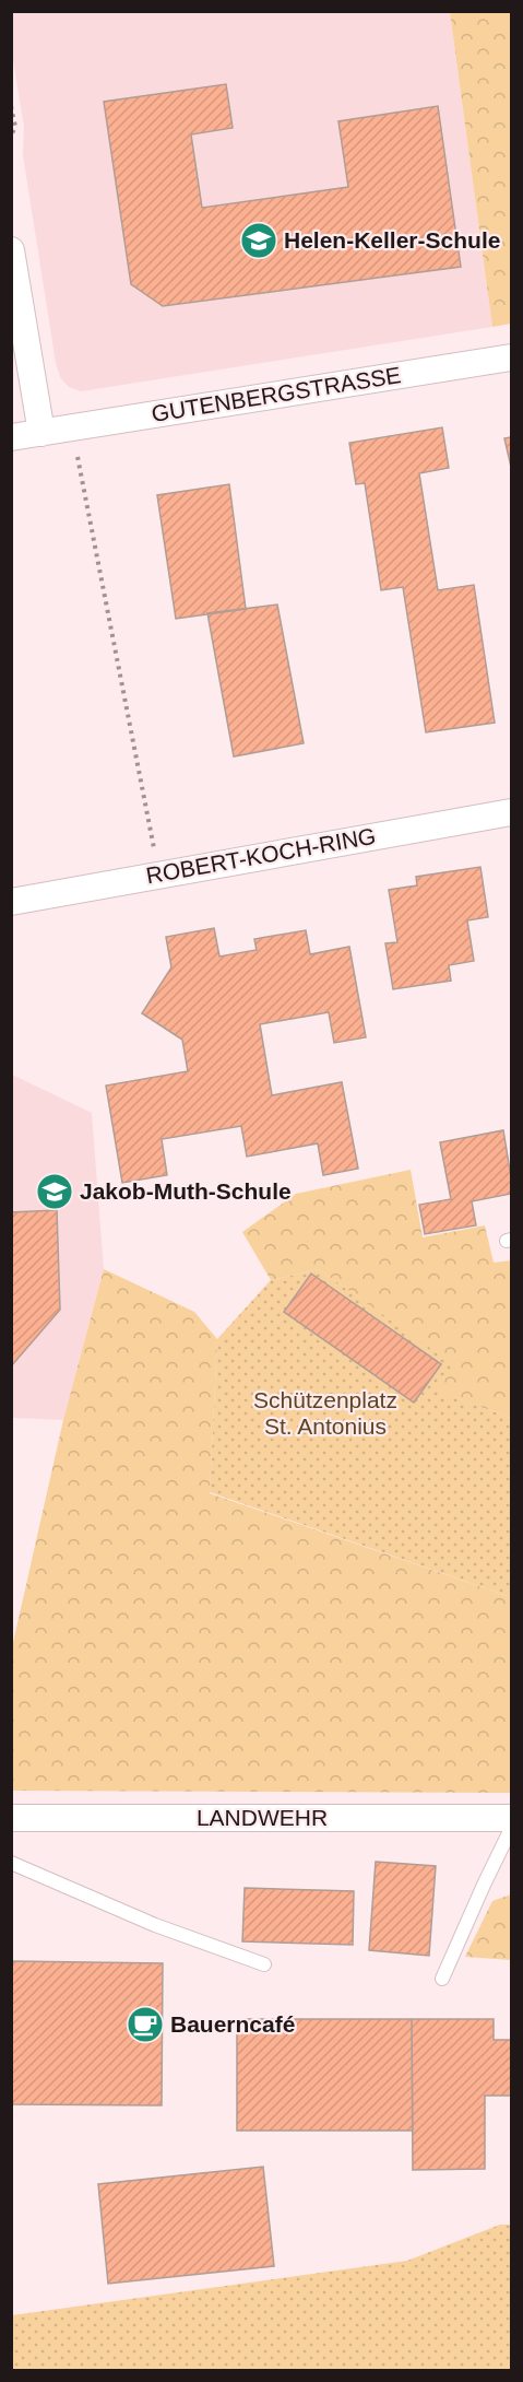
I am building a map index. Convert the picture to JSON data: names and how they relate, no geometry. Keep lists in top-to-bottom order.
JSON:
{
  "streets": {
    "street": ["GUTENBERGSTRASSE", "ROBERT-KOCH-RING", "LANDWEHR"]
  },
  "parks": ["Schützenplatz St. Antonius"],
  "places": {
    "school or university": ["Helen-Keller-Schule", "Jakob-Muth-Schule"],
    "cafe": ["Bauerncafé"]
  }
}
